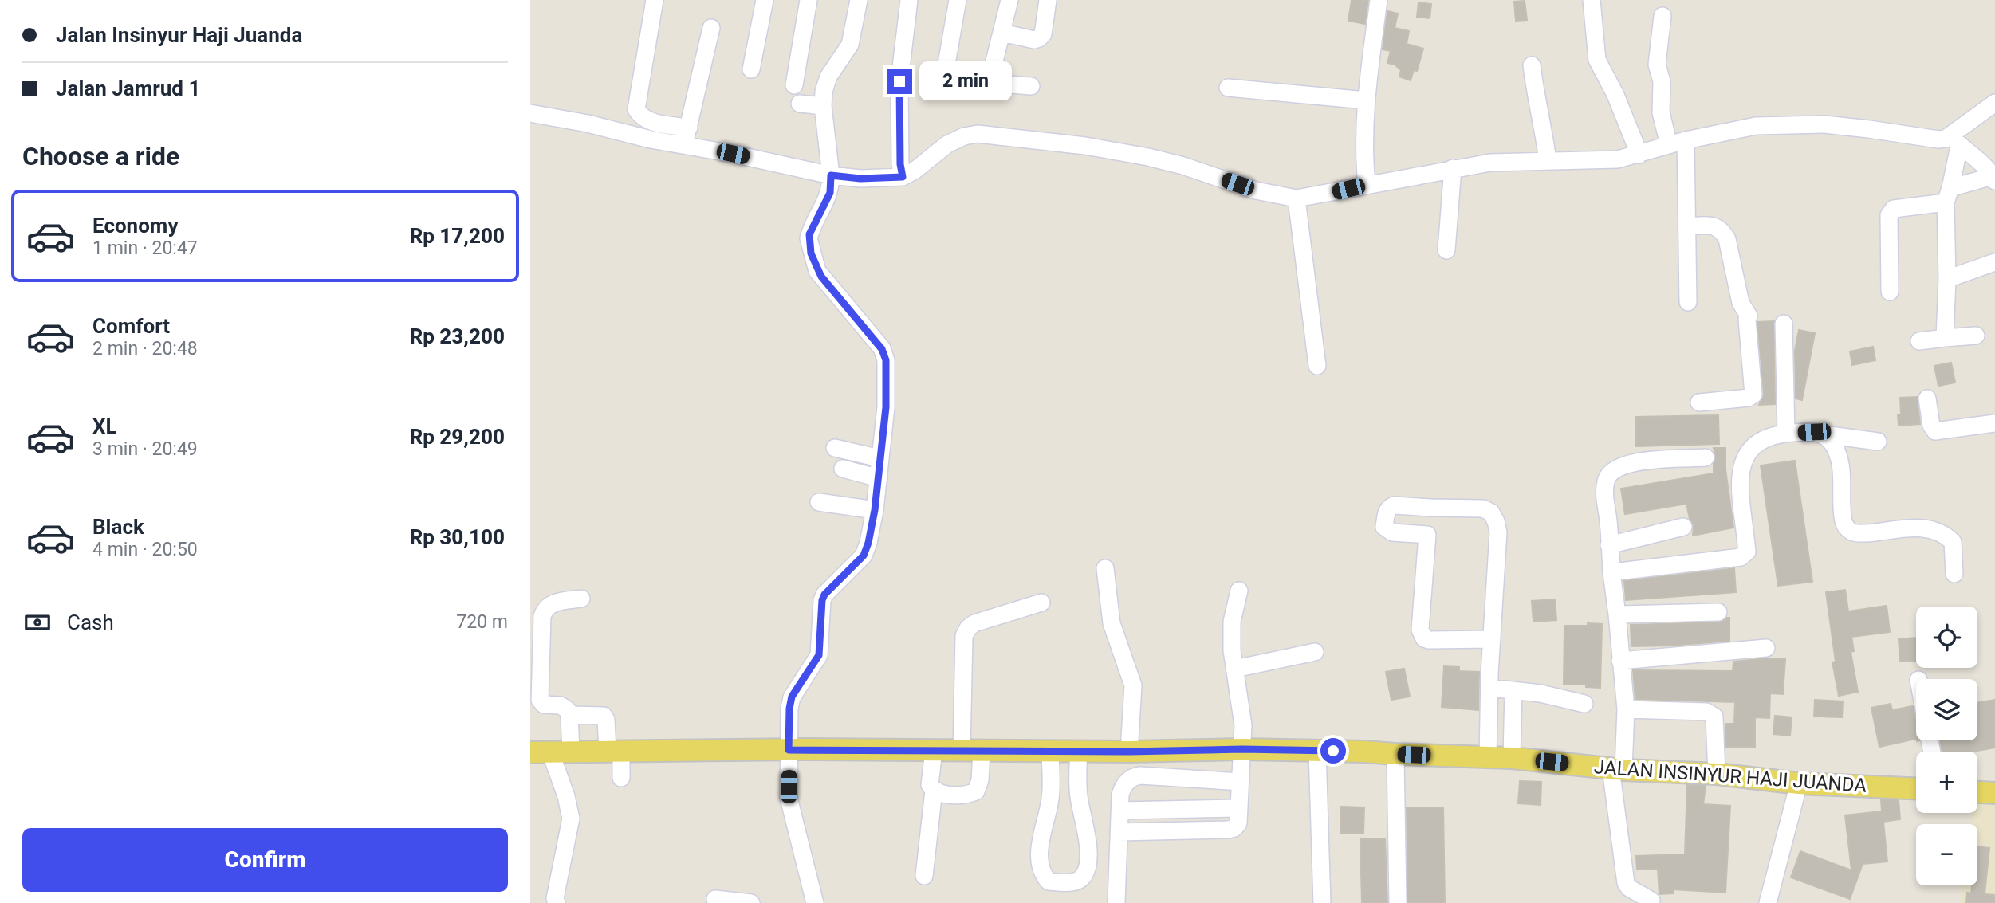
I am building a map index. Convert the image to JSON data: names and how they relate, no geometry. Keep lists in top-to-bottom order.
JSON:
{
  "streets": {
    "main road": ["JALAN INSINYUR HAJI JUANDA"]
  },
  "page": {
    "banner": ["Jalan Insinyur Haji Juanda", "Jalan Jamrud 1"],
    "bubble": "2 min",
    "heading": "Choose a ride",
    "list": [
      {
        "name": "Economy",
        "note": "1 min · 20:47",
        "value": "Rp 17,200"
      },
      {
        "name": "Comfort",
        "note": "2 min · 20:48",
        "value": "Rp 23,200"
      },
      {
        "name": "XL",
        "note": "3 min · 20:49",
        "value": "Rp 29,200"
      },
      {
        "name": "Black",
        "note": "4 min · 20:50",
        "value": "Rp 30,100"
      }
    ],
    "pay": ["Cash", "720 m"],
    "map_buttons": ["+", "−"],
    "buttons": "Confirm"
  }
}
